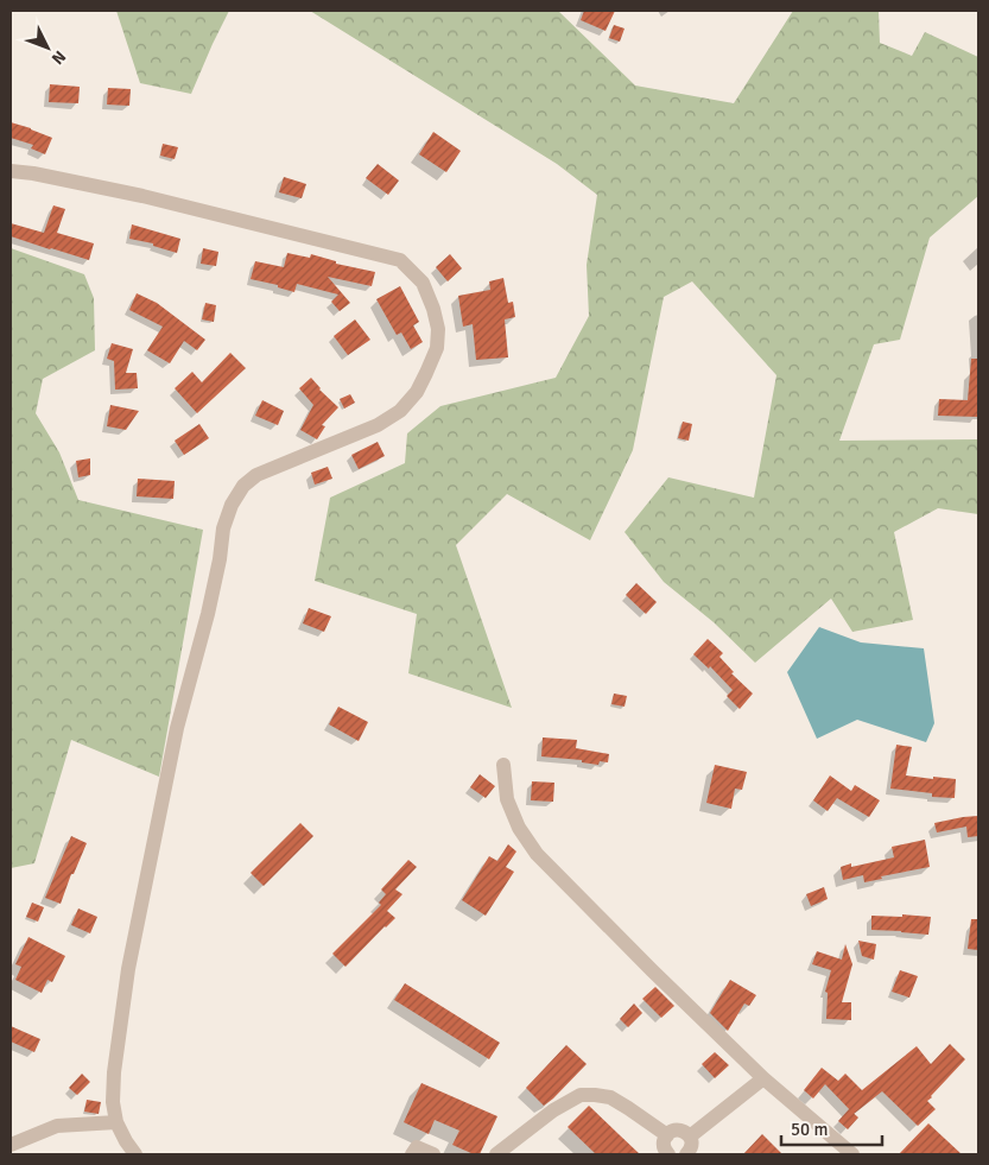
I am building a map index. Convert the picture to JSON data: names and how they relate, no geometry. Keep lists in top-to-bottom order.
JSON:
{
  "scale_bar": "50 m",
  "north": "bottom right"
}
